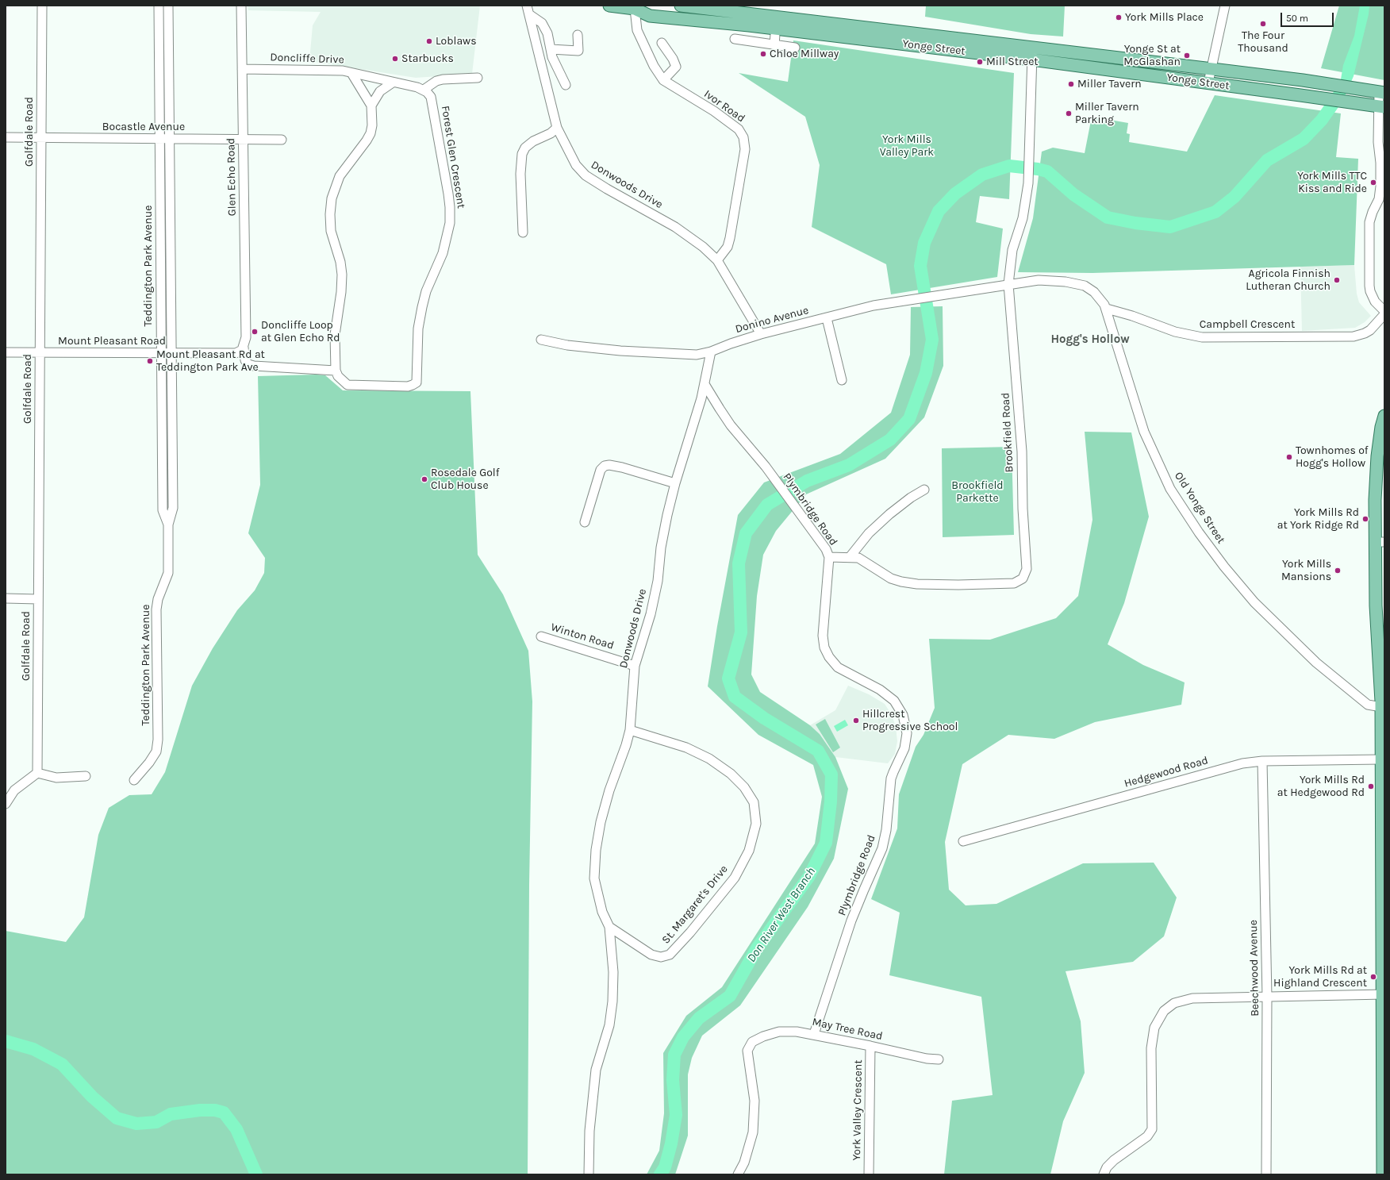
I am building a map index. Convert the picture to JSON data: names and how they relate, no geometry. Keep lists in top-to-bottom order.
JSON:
{
  "streets": {
    "main road": ["Yonge Street"],
    "street": [
      "Doncliffe Drive",
      "Ivor Road",
      "Bocastle Avenue",
      "Golfdale Road",
      "Forest Glen Crescent",
      "Glen Echo Road",
      "Donwoods Drive",
      "Teddington Park Avenue",
      "Donino Avenue",
      "Campbell Crescent",
      "Mount Pleasant Road",
      "Brookfield Road",
      "Old Yonge Street",
      "Plymbridge Road",
      "Winton Road",
      "Hedgewood Road",
      "St. Margaret's Drive",
      "Beechwood Avenue",
      "May Tree Road",
      "York Valley Crescent"
    ]
  },
  "crossings": [
    ["Yonge Street", "Ivor Road"],
    ["Doncliffe Drive", "Forest Glen Crescent"],
    ["Doncliffe Drive", "Glen Echo Road"],
    ["Ivor Road", "Donwoods Drive"],
    ["Bocastle Avenue", "Golfdale Road"],
    ["Bocastle Avenue", "Glen Echo Road"],
    ["Bocastle Avenue", "Teddington Park Avenue"],
    ["Golfdale Road", "Mount Pleasant Road"],
    ["Glen Echo Road", "Mount Pleasant Road"],
    ["Donwoods Drive", "Donino Avenue"],
    ["Donwoods Drive", "Plymbridge Road"],
    ["Donwoods Drive", "Winton Road"],
    ["Donwoods Drive", "St. Margaret's Drive"],
    ["Teddington Park Avenue", "Mount Pleasant Road"],
    ["Donino Avenue", "Brookfield Road"],
    ["Donino Avenue", "Old Yonge Street"],
    ["Campbell Crescent", "Old Yonge Street"],
    ["Brookfield Road", "Old Yonge Street"],
    ["Plymbridge Road", "May Tree Road"],
    ["Hedgewood Road", "Beechwood Avenue"],
    ["May Tree Road", "York Valley Crescent"]
  ],
  "districts": ["Hogg's Hollow"],
  "water": ["Don River West Branch"],
  "parks": ["York Mills Valley Park", "Brookfield Parkette"],
  "places": [
    "York Mills Place",
    "The Four Thousand",
    "Loblaws",
    "Chloe Millway",
    "Yonge St at McGlashan",
    "Starbucks",
    "Mill Street",
    "Miller Tavern",
    "Miller Tavern Parking",
    "York Mills TTC Kiss and Ride",
    "Agricola Finnish Lutheran Church",
    "Doncliffe Loop at Glen Echo Rd",
    "Mount Pleasant Rd at Teddington Park Ave",
    "Townhomes of Hogg's Hollow",
    "Rosedale Golf Club House",
    "York Mills Rd at York Ridge Rd",
    "York Mills Mansions",
    "Hillcrest Progressive School",
    "York Mills Rd at Hedgewood Rd",
    "York Mills Rd at Highland Crescent"
  ],
  "scale_bar": "50 m"
}
